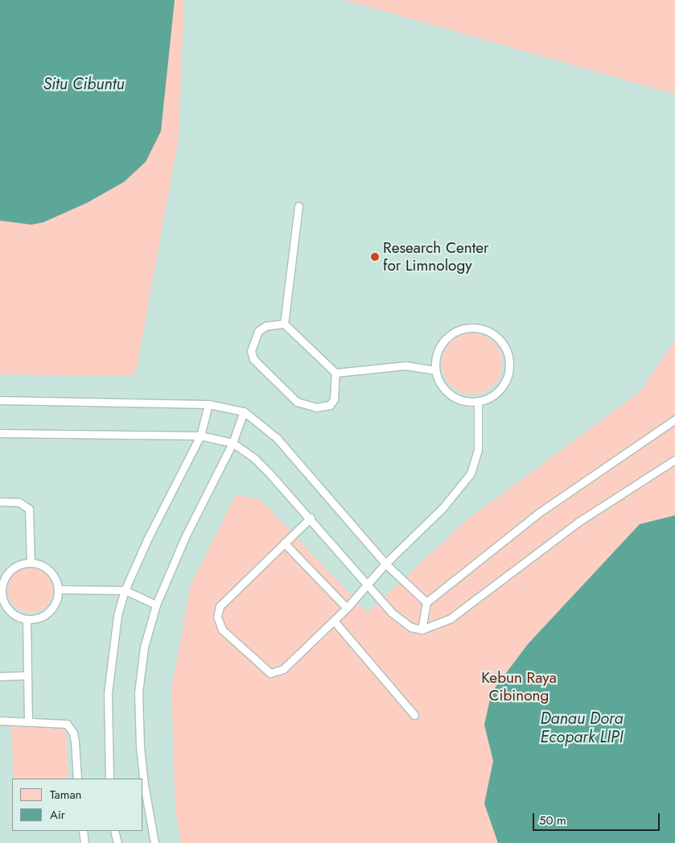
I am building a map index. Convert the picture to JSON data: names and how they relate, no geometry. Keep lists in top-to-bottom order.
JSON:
{
  "water": ["Situ Cibuntu", "Danau Dora Ecopark LIPI"],
  "parks": ["Kebun Raya Cibinong"],
  "places": ["Research Center for Limnology"],
  "legend": ["Taman", "Air"],
  "scale_bar": "50 m"
}
